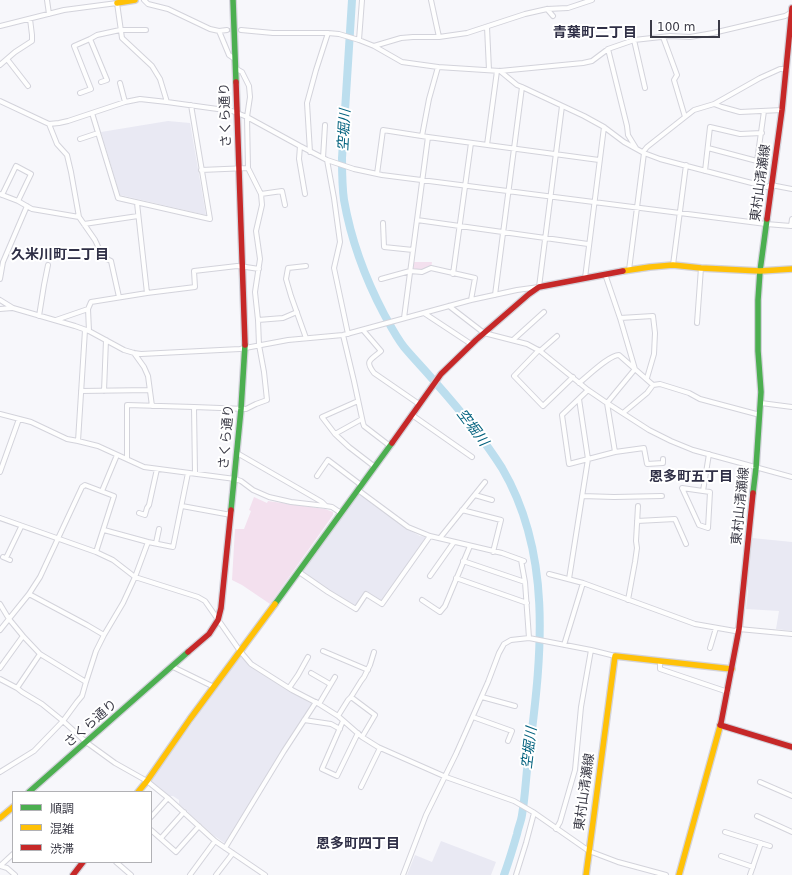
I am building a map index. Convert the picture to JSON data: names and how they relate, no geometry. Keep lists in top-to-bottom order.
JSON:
{
  "streets": {
    "street": ["さくら通り", "東村山清瀬線"]
  },
  "districts": [
    "青葉町二丁目",
    "久米川町二丁目",
    "恩多町五丁目",
    "恩多町四丁目"
  ],
  "water": ["空堀川"],
  "legend": ["順調", "混雑", "渋滞"],
  "scale_bar": "100 m"
}
